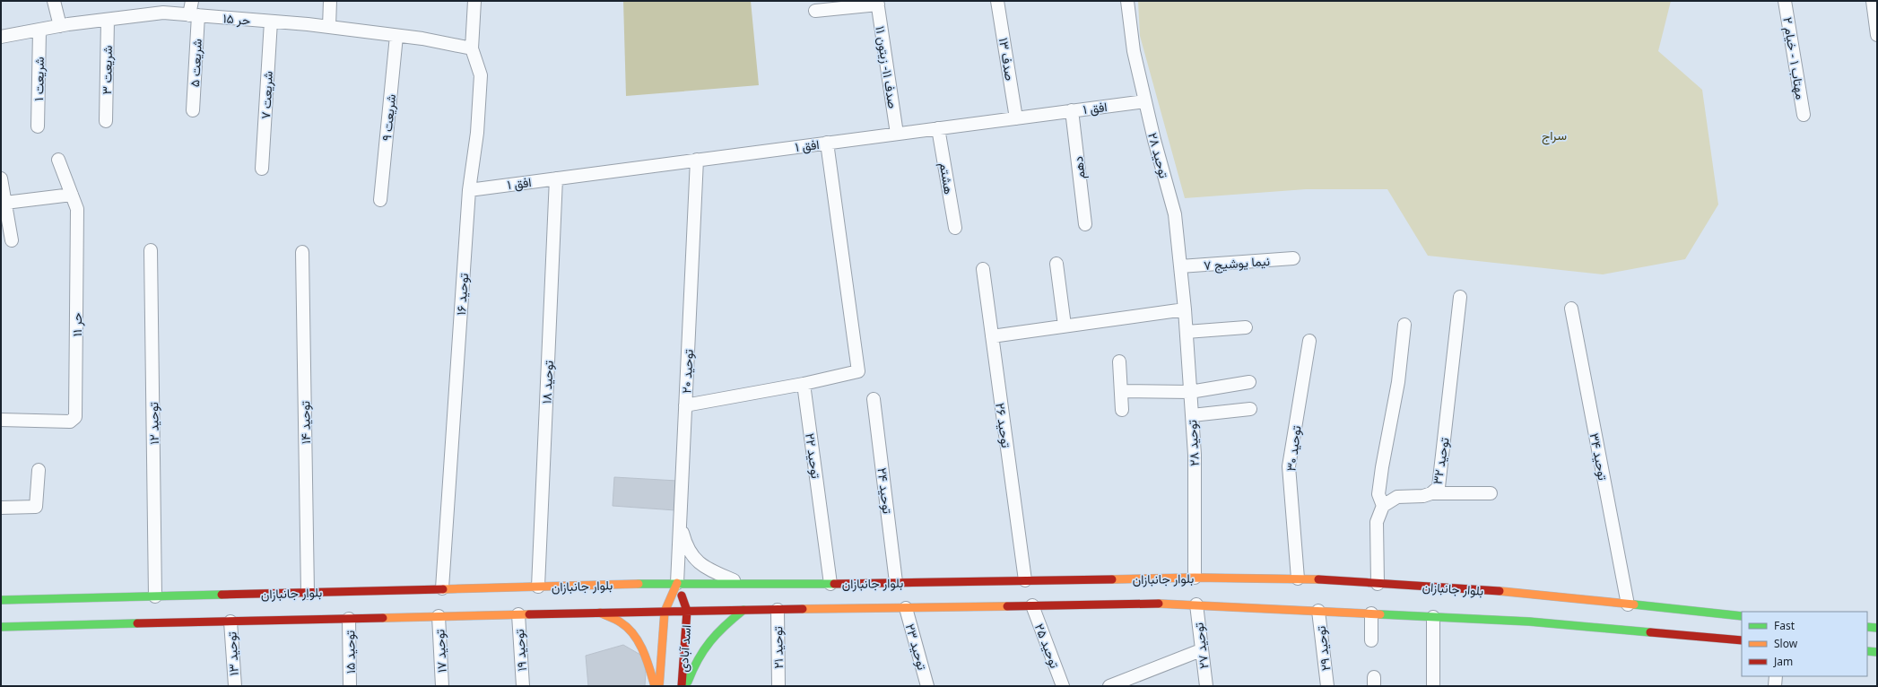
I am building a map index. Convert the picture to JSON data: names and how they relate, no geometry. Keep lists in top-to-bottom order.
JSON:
{
  "streets": {
    "main road": ["بلوار جانبازان", "اسد آبادی"],
    "street": [
      "حر ۱۵",
      "مهتاب ۱ - خیام ۲",
      "صدف ۱۳",
      "شریعت ۵",
      "صدف ۱۱- زیتون ۱۱",
      "شریعت ۳",
      "شریعت ۱",
      "شریعت ۷",
      "افق ۱",
      "شریعت ۹",
      "توحید ۲۸",
      "دهم",
      "هشتم",
      "نیما یوشیج ۷",
      "توحید ۱۶",
      "حر ۱۱",
      "توحید ۲۰",
      "توحید ۱۸",
      "توحید ۱۴",
      "توحید ۱۲",
      "توحید ۲۶",
      "توحید ۳۰",
      "توحید ۲۲",
      "توحید ۳۴",
      "توحید ۳۲",
      "توحید ۲۴",
      "توحید ۲۵",
      "توحید ۲۷",
      "توحید ۲۳",
      "توحید ۲۱",
      "توحید ۲۹",
      "توحید ۱۹",
      "توحید ۱۷",
      "توحید ۱۵",
      "توحید ۱۳"
    ]
  },
  "crossings": [
    ["حر ۱۵", "شریعت ۵"],
    ["حر ۱۵", "شریعت ۳"],
    ["حر ۱۵", "شریعت ۱"],
    ["حر ۱۵", "شریعت ۷"],
    ["حر ۱۵", "شریعت ۹"],
    ["حر ۱۵", "توحید ۱۶"],
    ["صدف ۱۳", "افق ۱"],
    ["صدف ۱۱- زیتون ۱۱", "افق ۱"],
    ["افق ۱", "توحید ۲۸"],
    ["افق ۱", "دهم"],
    ["افق ۱", "هشتم"],
    ["افق ۱", "توحید ۱۶"],
    ["افق ۱", "توحید ۲۰"],
    ["افق ۱", "توحید ۱۸"],
    ["توحید ۲۸", "نیما یوشیج ۷"],
    ["توحید ۲۸", "بلوار جانبازان"],
    ["توحید ۱۶", "بلوار جانبازان"],
    ["توحید ۲۰", "بلوار جانبازان"],
    ["توحید ۲۰", "اسد آبادی"],
    ["توحید ۱۸", "بلوار جانبازان"],
    ["توحید ۱۴", "بلوار جانبازان"],
    ["توحید ۱۲", "بلوار جانبازان"],
    ["توحید ۲۶", "بلوار جانبازان"],
    ["توحید ۳۰", "بلوار جانبازان"],
    ["توحید ۲۲", "بلوار جانبازان"],
    ["توحید ۳۴", "بلوار جانبازان"],
    ["توحید ۲۴", "بلوار جانبازان"],
    ["بلوار جانبازان", "توحید ۲۵"],
    ["بلوار جانبازان", "توحید ۲۷"],
    ["بلوار جانبازان", "توحید ۲۳"],
    ["بلوار جانبازان", "توحید ۲۱"],
    ["بلوار جانبازان", "اسد آبادی"],
    ["بلوار جانبازان", "توحید ۲۹"],
    ["بلوار جانبازان", "توحید ۱۹"],
    ["بلوار جانبازان", "توحید ۱۷"],
    ["بلوار جانبازان", "توحید ۱۵"],
    ["بلوار جانبازان", "توحید ۱۳"]
  ],
  "parks": ["سراج"],
  "legend": ["Fast", "Slow", "Jam"]
}
